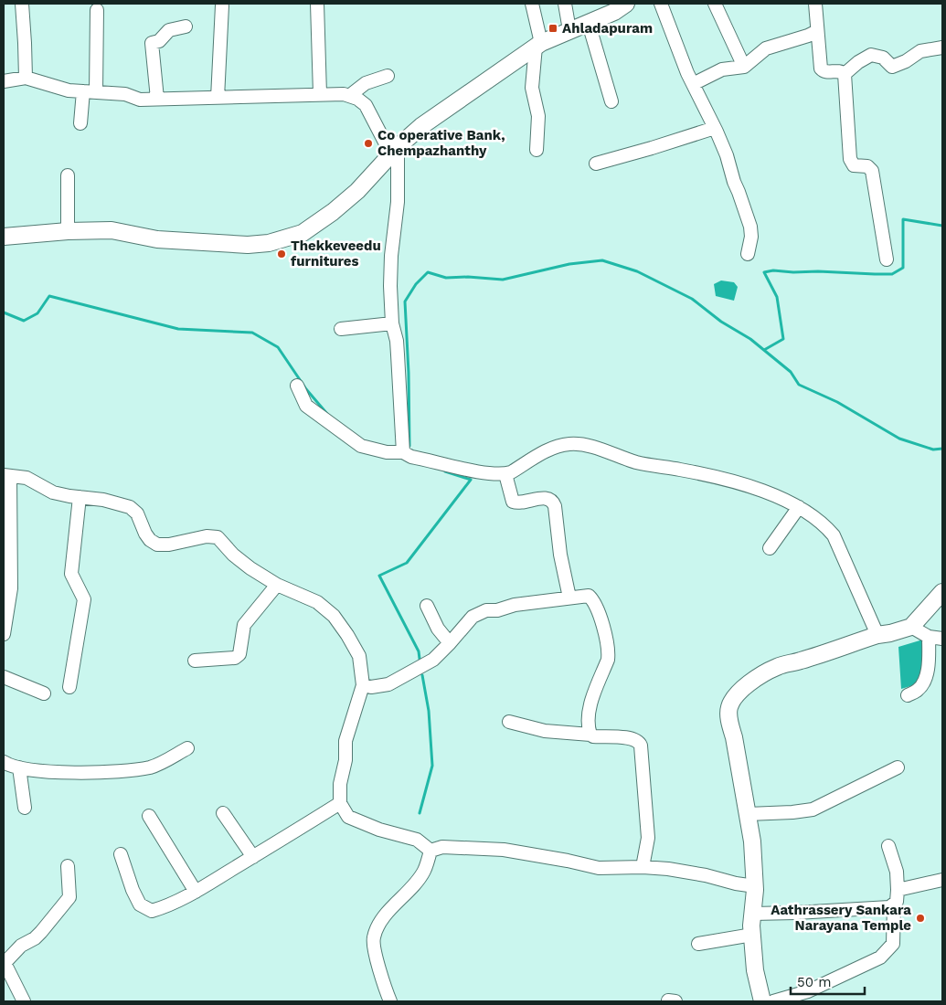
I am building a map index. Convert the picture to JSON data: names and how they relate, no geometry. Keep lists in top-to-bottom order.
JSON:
{
  "places": {
    "transit": ["Ahladapuram"],
    "other": ["Co operative Bank, Chempazhanthy", "Thekkeveedu furnitures", "Aathrassery Sankara Narayana Temple"]
  },
  "scale_bar": "50 m"
}
